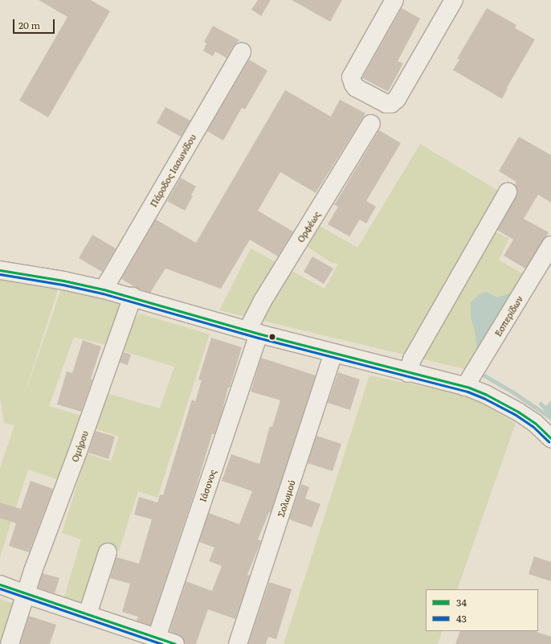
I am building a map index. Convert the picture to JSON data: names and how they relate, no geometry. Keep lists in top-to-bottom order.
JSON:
{
  "streets": {
    "street": [
      "Πάροδος Ιασωνίδου",
      "Ορφέως",
      "Εσπερίδων",
      "Ομήρου",
      "Ιάσονος",
      "Σολωμού"
    ]
  },
  "crossings": [
    ["Ορφέως", "Ιάσονος"]
  ],
  "lines": ["transit line 34", "transit line 43"],
  "legend": ["34", "43"],
  "scale_bar": "20 m"
}
